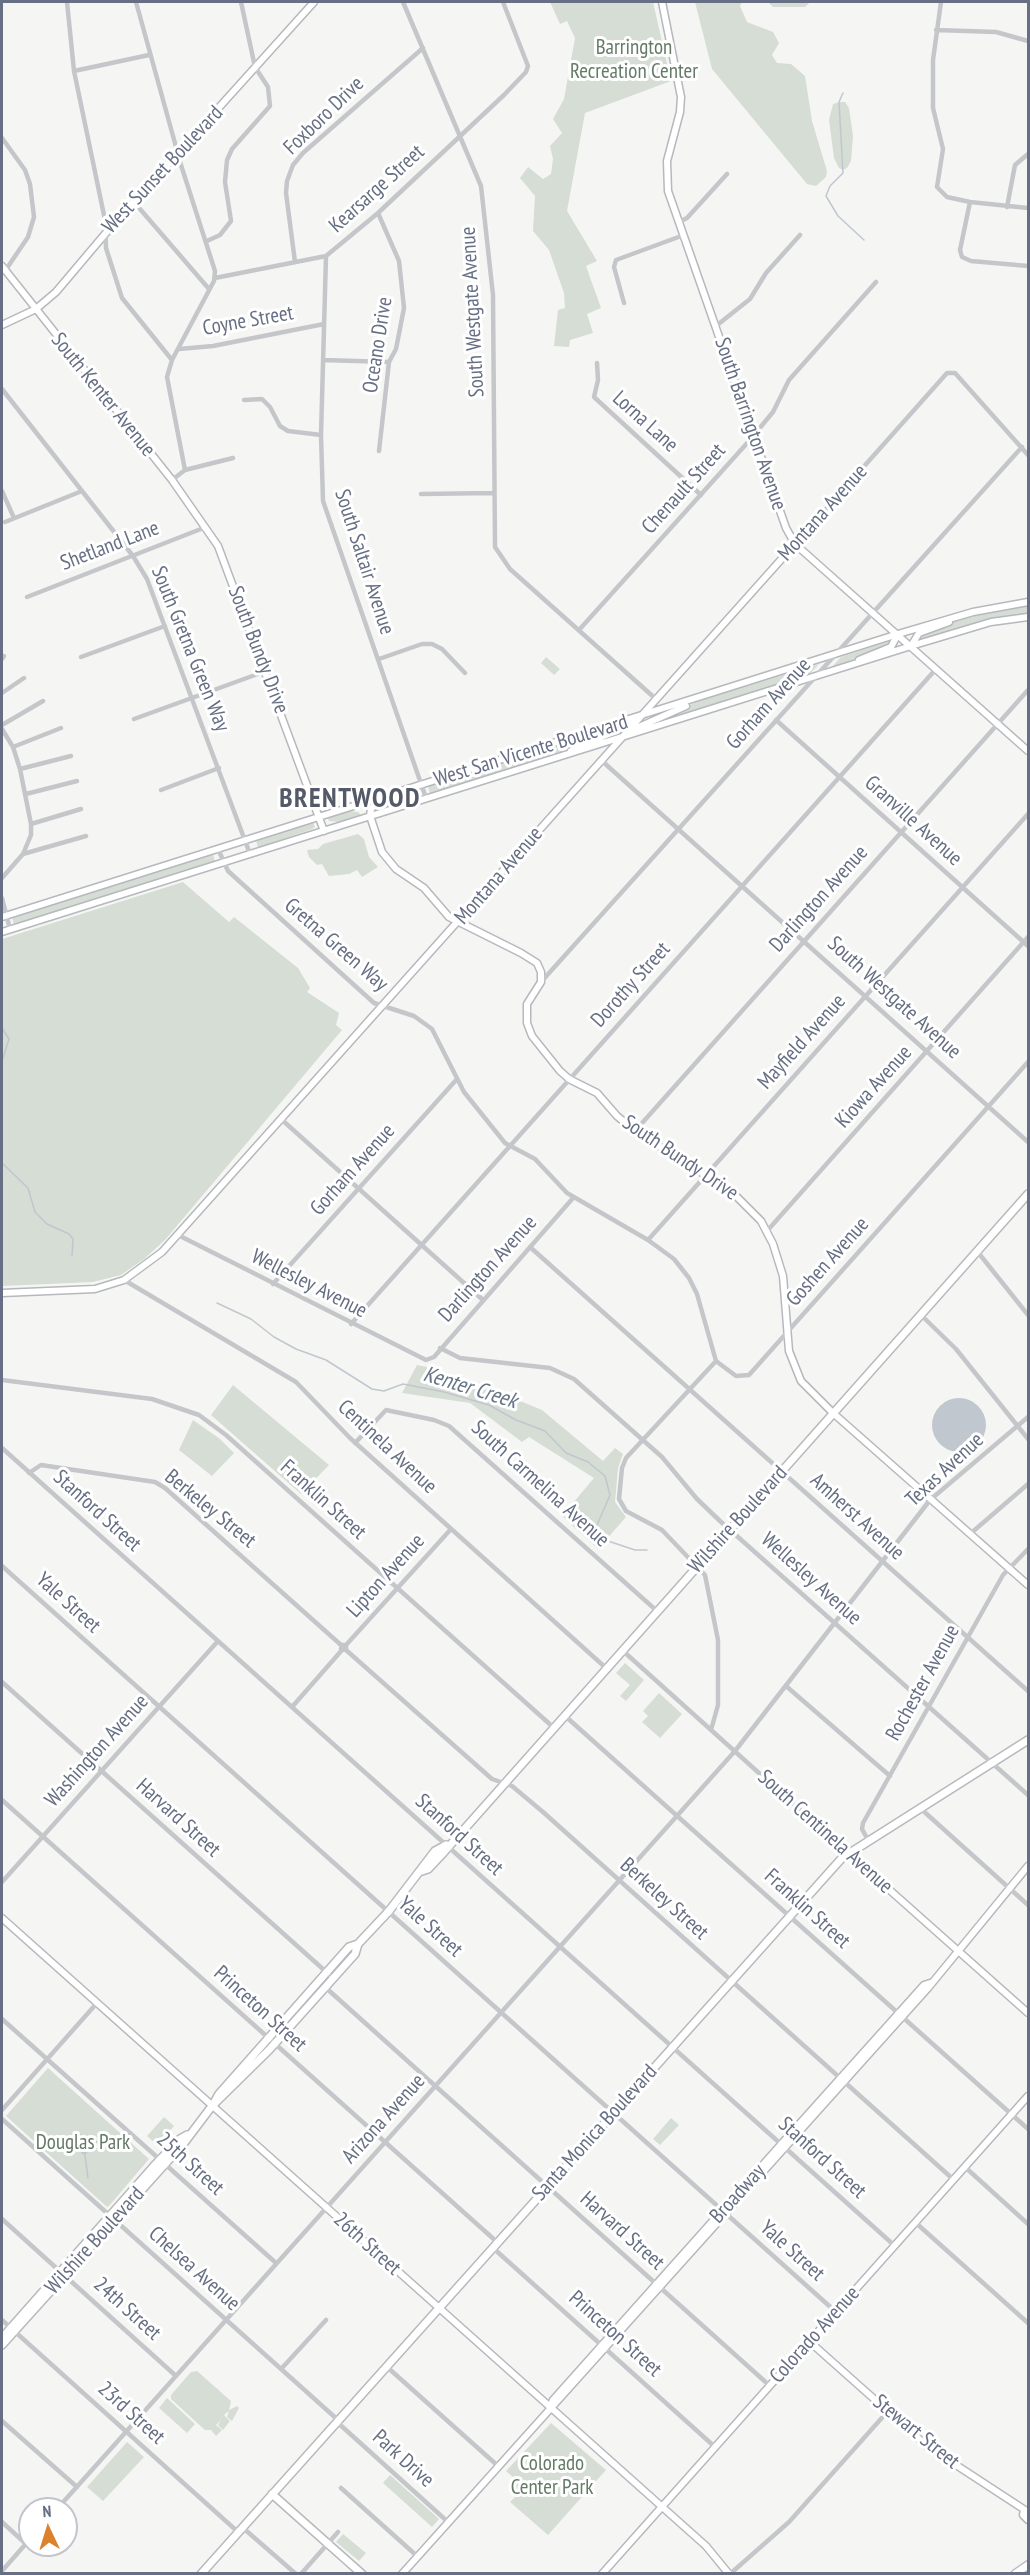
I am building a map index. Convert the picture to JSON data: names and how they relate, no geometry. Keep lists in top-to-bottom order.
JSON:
{
  "streets": {
    "main road": ["Wilshire Boulevard", "Santa Monica Boulevard"],
    "street": [
      "Foxboro Drive",
      "West Sunset Boulevard",
      "Kearsarge Street",
      "South Westgate Avenue",
      "Coyne Street",
      "Oceano Drive",
      "South Kenter Avenue",
      "Lorna Lane",
      "South Barrington Avenue",
      "Chenault Street",
      "Montana Avenue",
      "Shetland Lane",
      "South Saltair Avenue",
      "South Gretna Green Way",
      "South Bundy Drive",
      "Gorham Avenue",
      "West San Vicente Boulevard",
      "Granville Avenue",
      "Darlington Avenue",
      "Gretna Green Way",
      "Dorothy Street",
      "Mayfield Avenue",
      "Kiowa Avenue",
      "Goshen Avenue",
      "Wellesley Avenue",
      "Centinela Avenue",
      "Texas Avenue",
      "South Carmelina Avenue",
      "Franklin Street",
      "Berkeley Street",
      "Stanford Street",
      "Amherst Avenue",
      "Lipton Avenue",
      "Yale Street",
      "Rochester Avenue",
      "Washington Avenue",
      "Harvard Street",
      "South Centinela Avenue",
      "Princeton Street",
      "Arizona Avenue",
      "25th Street",
      "Broadway",
      "26th Street",
      "Chelsea Avenue",
      "24th Street",
      "Colorado Avenue",
      "23rd Street",
      "Stewart Street",
      "Park Drive"
    ]
  },
  "crossings": [
    ["Foxboro Drive", "Kearsarge Street"],
    ["Foxboro Drive", "South Westgate Avenue"],
    ["West Sunset Boulevard", "South Kenter Avenue"],
    ["Kearsarge Street", "South Westgate Avenue"],
    ["Kearsarge Street", "Oceano Drive"],
    ["Kearsarge Street", "South Saltair Avenue"],
    ["South Westgate Avenue", "Chenault Street"],
    ["South Westgate Avenue", "Montana Avenue"],
    ["South Westgate Avenue", "Gorham Avenue"],
    ["South Westgate Avenue", "Darlington Avenue"],
    ["South Westgate Avenue", "Dorothy Street"],
    ["South Westgate Avenue", "Mayfield Avenue"],
    ["South Westgate Avenue", "Kiowa Avenue"],
    ["South Westgate Avenue", "Goshen Avenue"],
    ["Coyne Street", "South Saltair Avenue"],
    ["South Kenter Avenue", "South Bundy Drive"],
    ["Lorna Lane", "Chenault Street"],
    ["South Barrington Avenue", "Chenault Street"],
    ["South Barrington Avenue", "Montana Avenue"],
    ["South Barrington Avenue", "Gorham Avenue"],
    ["South Barrington Avenue", "West San Vicente Boulevard"],
    ["South Barrington Avenue", "Darlington Avenue"],
    ["South Barrington Avenue", "Dorothy Street"],
    ["Montana Avenue", "Gorham Avenue"],
    ["Montana Avenue", "West San Vicente Boulevard"],
    ["Montana Avenue", "Gretna Green Way"],
    ["Montana Avenue", "Wellesley Avenue"],
    ["Montana Avenue", "Centinela Avenue"],
    ["Shetland Lane", "South Gretna Green Way"],
    ["Shetland Lane", "South Bundy Drive"],
    ["South Saltair Avenue", "West San Vicente Boulevard"],
    ["South Gretna Green Way", "West San Vicente Boulevard"],
    ["South Bundy Drive", "Gorham Avenue"],
    ["South Bundy Drive", "West San Vicente Boulevard"],
    ["South Bundy Drive", "Darlington Avenue"],
    ["South Bundy Drive", "Dorothy Street"],
    ["South Bundy Drive", "Mayfield Avenue"],
    ["South Bundy Drive", "Kiowa Avenue"],
    ["South Bundy Drive", "Goshen Avenue"],
    ["South Bundy Drive", "Texas Avenue"],
    ["South Bundy Drive", "Wilshire Boulevard"],
    ["South Bundy Drive", "Rochester Avenue"],
    ["Gorham Avenue", "West San Vicente Boulevard"],
    ["Gorham Avenue", "Granville Avenue"],
    ["Gorham Avenue", "Gretna Green Way"],
    ["Gorham Avenue", "Wellesley Avenue"],
    ["West San Vicente Boulevard", "Gretna Green Way"],
    ["Granville Avenue", "Darlington Avenue"],
    ["Granville Avenue", "Dorothy Street"],
    ["Granville Avenue", "Mayfield Avenue"],
    ["Granville Avenue", "Kiowa Avenue"],
    ["Darlington Avenue", "Gretna Green Way"],
    ["Darlington Avenue", "Wellesley Avenue"],
    ["Darlington Avenue", "Amherst Avenue"],
    ["Gretna Green Way", "Dorothy Street"],
    ["Gretna Green Way", "Mayfield Avenue"],
    ["Gretna Green Way", "Goshen Avenue"],
    ["Dorothy Street", "Wellesley Avenue"],
    ["Wellesley Avenue", "Texas Avenue"],
    ["Wellesley Avenue", "Wilshire Boulevard"],
    ["Wellesley Avenue", "Rochester Avenue"],
    ["Wellesley Avenue", "Santa Monica Boulevard"],
    ["Centinela Avenue", "South Carmelina Avenue"],
    ["Centinela Avenue", "Wilshire Boulevard"],
    ["Centinela Avenue", "Lipton Avenue"],
    ["Texas Avenue", "Amherst Avenue"],
    ["Texas Avenue", "South Centinela Avenue"],
    ["Texas Avenue", "Arizona Avenue"],
    ["South Carmelina Avenue", "Wilshire Boulevard"],
    ["Franklin Street", "Wilshire Boulevard"],
    ["Franklin Street", "Lipton Avenue"],
    ["Franklin Street", "Arizona Avenue"],
    ["Franklin Street", "Santa Monica Boulevard"],
    ["Franklin Street", "Broadway"],
    ["Franklin Street", "Colorado Avenue"],
    ["Berkeley Street", "Stanford Street"],
    ["Berkeley Street", "Wilshire Boulevard"],
    ["Berkeley Street", "Lipton Avenue"],
    ["Berkeley Street", "Arizona Avenue"],
    ["Berkeley Street", "Santa Monica Boulevard"],
    ["Berkeley Street", "Broadway"],
    ["Berkeley Street", "Colorado Avenue"],
    ["Stanford Street", "Wilshire Boulevard"],
    ["Stanford Street", "Lipton Avenue"],
    ["Stanford Street", "Washington Avenue"],
    ["Stanford Street", "Arizona Avenue"],
    ["Stanford Street", "Santa Monica Boulevard"],
    ["Stanford Street", "Broadway"],
    ["Stanford Street", "Colorado Avenue"],
    ["Amherst Avenue", "Wilshire Boulevard"],
    ["Amherst Avenue", "Rochester Avenue"],
    ["Wilshire Boulevard", "Yale Street"],
    ["Wilshire Boulevard", "Harvard Street"],
    ["Wilshire Boulevard", "South Centinela Avenue"],
    ["Wilshire Boulevard", "Princeton Street"],
    ["Wilshire Boulevard", "25th Street"],
    ["Wilshire Boulevard", "26th Street"],
    ["Wilshire Boulevard", "Chelsea Avenue"],
    ["Wilshire Boulevard", "24th Street"],
    ["Wilshire Boulevard", "23rd Street"],
    ["Yale Street", "Washington Avenue"],
    ["Yale Street", "Arizona Avenue"],
    ["Yale Street", "Santa Monica Boulevard"],
    ["Yale Street", "Broadway"],
    ["Yale Street", "Colorado Avenue"],
    ["Rochester Avenue", "Santa Monica Boulevard"],
    ["Washington Avenue", "Harvard Street"],
    ["Washington Avenue", "Princeton Street"],
    ["Harvard Street", "Arizona Avenue"],
    ["Harvard Street", "Santa Monica Boulevard"],
    ["Harvard Street", "Broadway"],
    ["Harvard Street", "Colorado Avenue"],
    ["South Centinela Avenue", "Arizona Avenue"],
    ["South Centinela Avenue", "Santa Monica Boulevard"],
    ["South Centinela Avenue", "Broadway"],
    ["Princeton Street", "Arizona Avenue"],
    ["Princeton Street", "Santa Monica Boulevard"],
    ["Princeton Street", "Broadway"],
    ["Princeton Street", "Colorado Avenue"],
    ["Arizona Avenue", "25th Street"],
    ["Arizona Avenue", "26th Street"],
    ["Arizona Avenue", "Chelsea Avenue"],
    ["Arizona Avenue", "24th Street"],
    ["Arizona Avenue", "23rd Street"],
    ["Santa Monica Boulevard", "26th Street"],
    ["Santa Monica Boulevard", "Chelsea Avenue"],
    ["Santa Monica Boulevard", "23rd Street"],
    ["Santa Monica Boulevard", "Park Drive"],
    ["Broadway", "26th Street"],
    ["Broadway", "Park Drive"],
    ["26th Street", "Colorado Avenue"],
    ["Chelsea Avenue", "Park Drive"],
    ["Colorado Avenue", "Stewart Street"]
  ],
  "districts": ["BRENTWOOD"],
  "water": ["Kenter Creek"],
  "parks": ["Barrington Recreation Center", "Douglas Park", "Colorado Center Park"],
  "north": "top"
}
